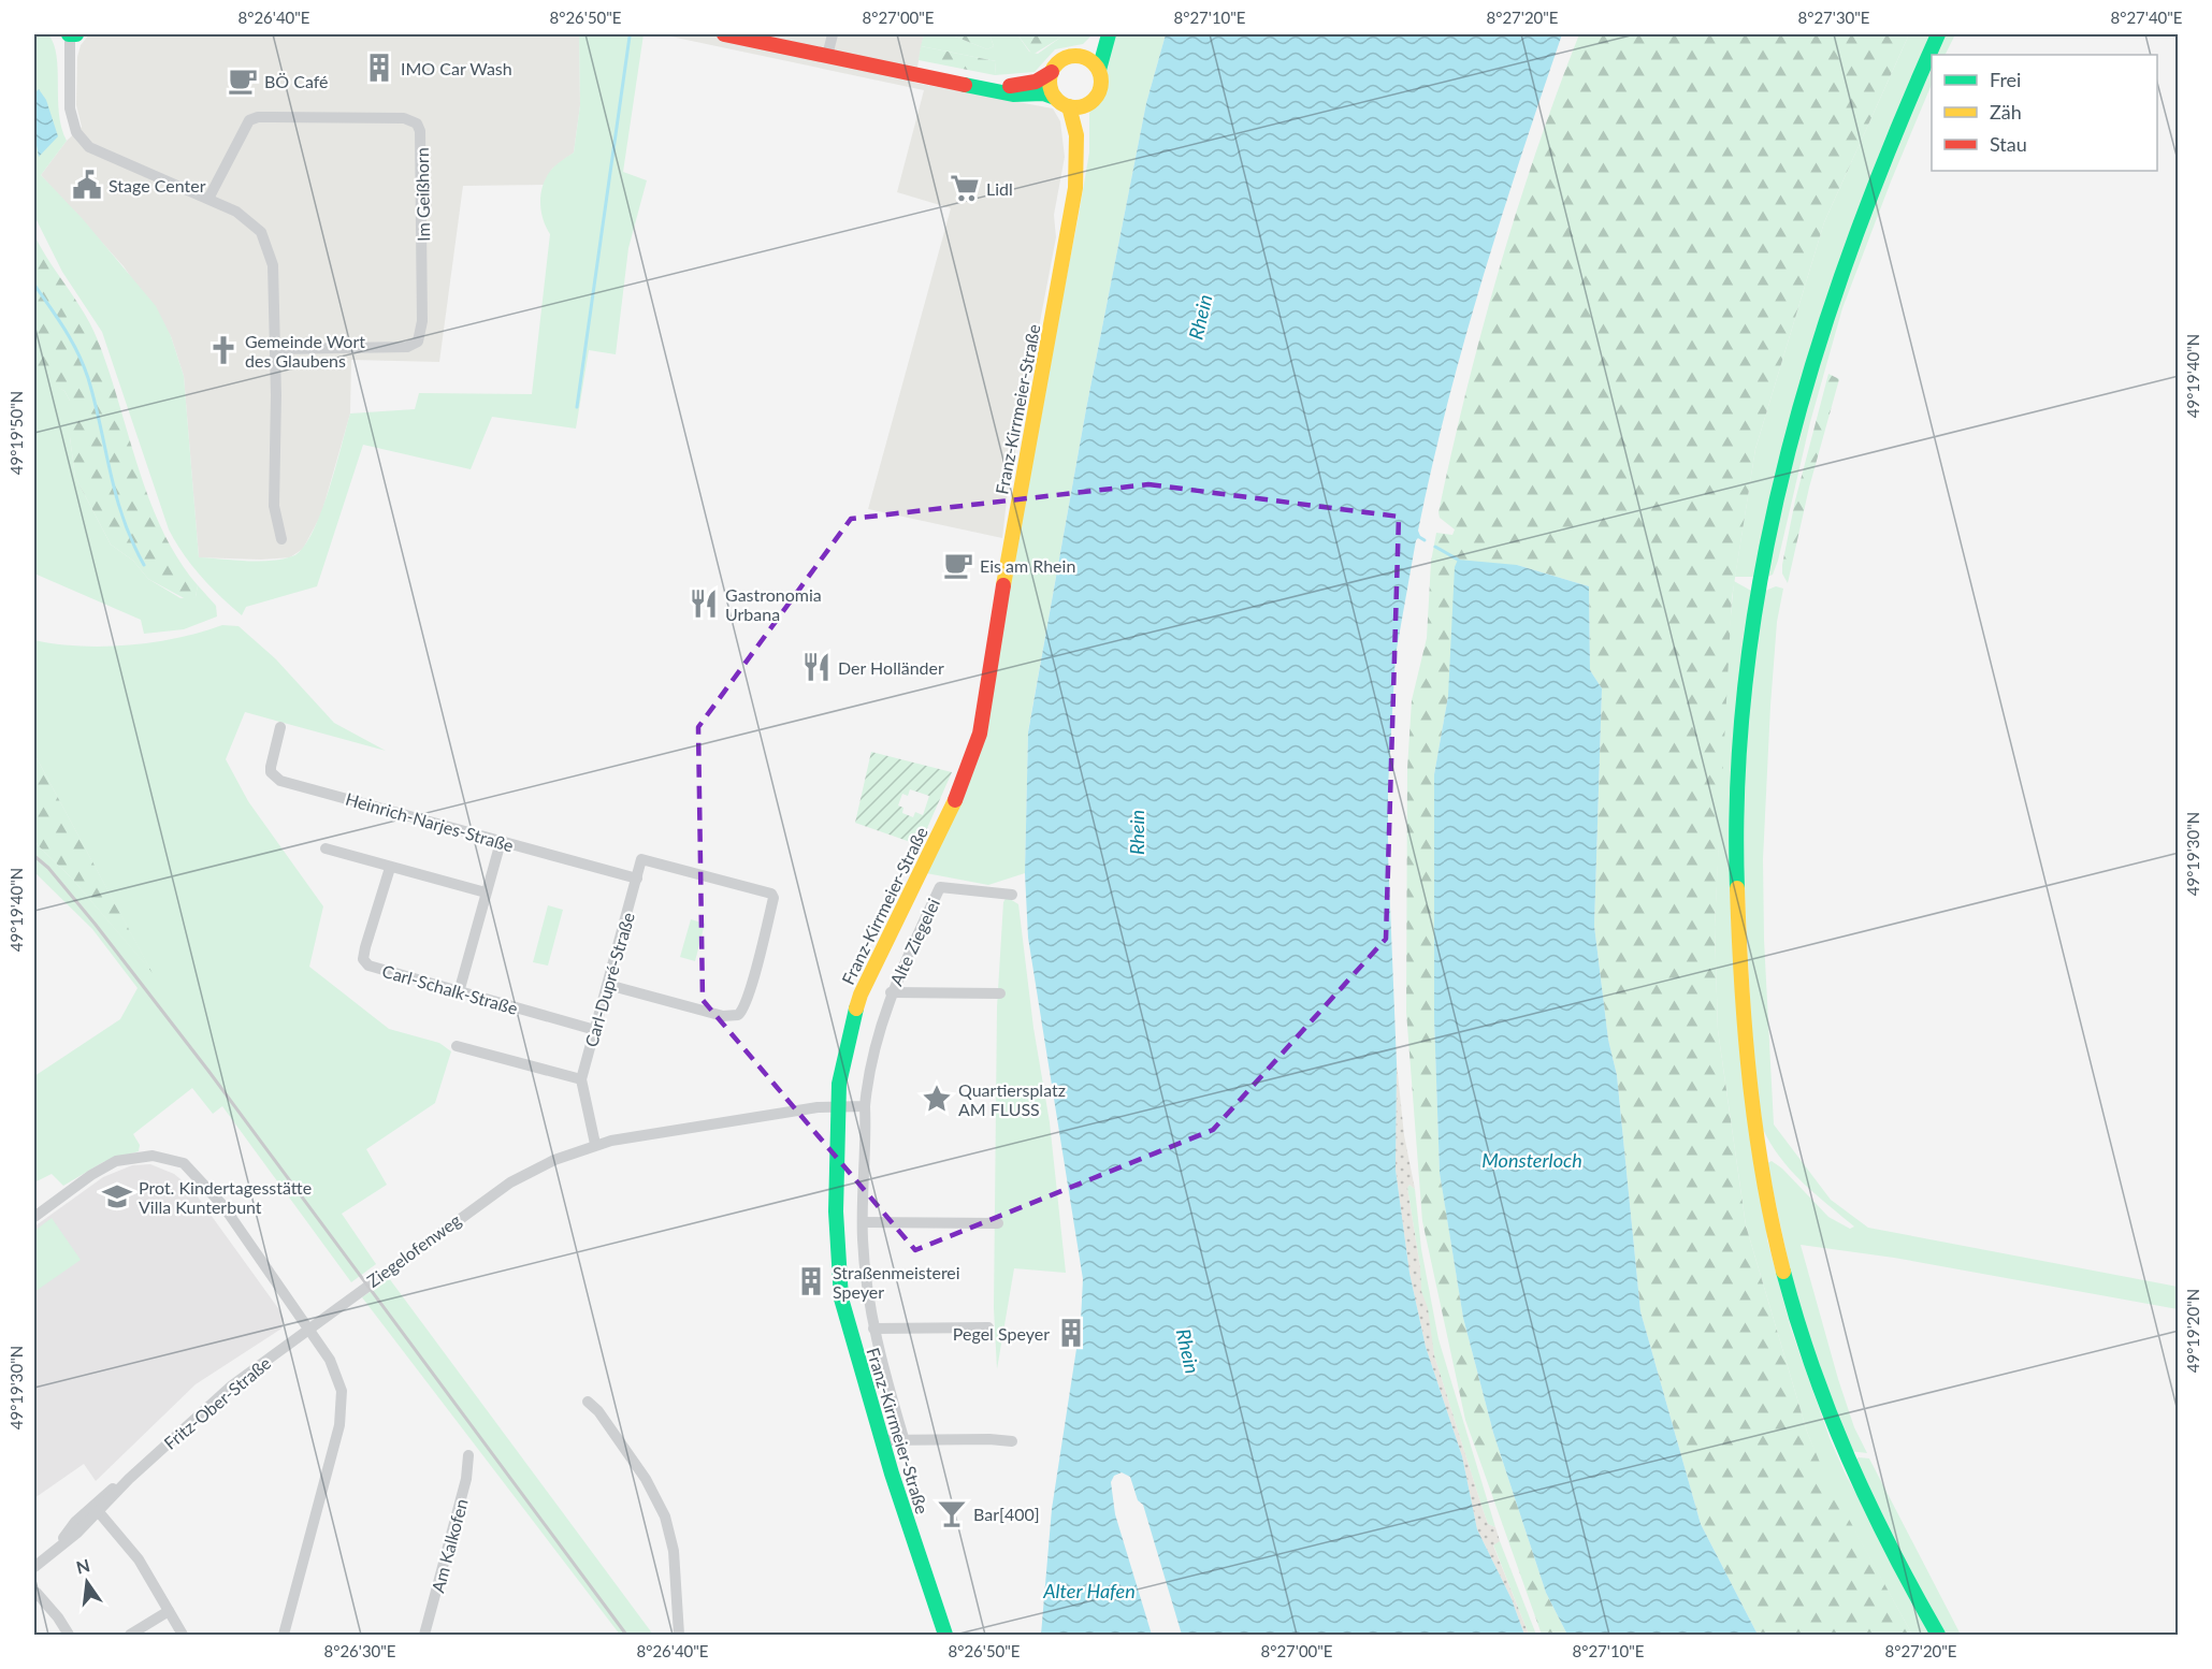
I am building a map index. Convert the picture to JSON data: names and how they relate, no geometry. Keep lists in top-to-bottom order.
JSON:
{
  "streets": {
    "street": [
      "Im Geißhorn",
      "Franz-Kirrmeier-Straße",
      "Heinrich-Narjes-Straße",
      "Alte Ziegelei",
      "Carl-Dupré-Straße",
      "Carl-Schalk-Straße",
      "Ziegelofenweg",
      "Fritz-Ober-Straße",
      "Am Kalkofen"
    ]
  },
  "crossings": [
    ["Franz-Kirrmeier-Straße", "Ziegelofenweg"],
    ["Heinrich-Narjes-Straße", "Carl-Dupré-Straße"],
    ["Carl-Dupré-Straße", "Carl-Schalk-Straße"],
    ["Carl-Dupré-Straße", "Ziegelofenweg"],
    ["Ziegelofenweg", "Fritz-Ober-Straße"]
  ],
  "water": ["Rhein", "Monsterloch", "Alter Hafen"],
  "places": {
    "building": ["IMO Car Wash", "Straßenmeisterei Speyer", "Pegel Speyer"],
    "cafe": ["BÖ Café", "Eis am Rhein"],
    "public building": ["Stage Center"],
    "supermarket": ["Lidl"],
    "church": ["Gemeinde Wort des Glaubens"],
    "restaurant": ["Gastronomia Urbana", "Der Holländer"],
    "place": ["Quartiersplatz AM FLUSS"],
    "school or university": ["Prot. Kindertagesstätte Villa Kunterbunt"],
    "bar": ["Bar[400]"]
  },
  "legend": ["Frei", "Zäh", "Stau"],
  "north": "top",
  "coordinates": [
    "8°26'40\"E",
    "8°26'50\"E",
    "8°27'00\"E",
    "8°27'10\"E",
    "8°27'20\"E",
    "8°27'30\"E",
    "8°27'40\"E",
    "49°19'40\"N",
    "49°19'50\"N",
    "49°19'30\"N",
    "49°19'20\"N",
    "8°26'30\"E"
  ]
}
